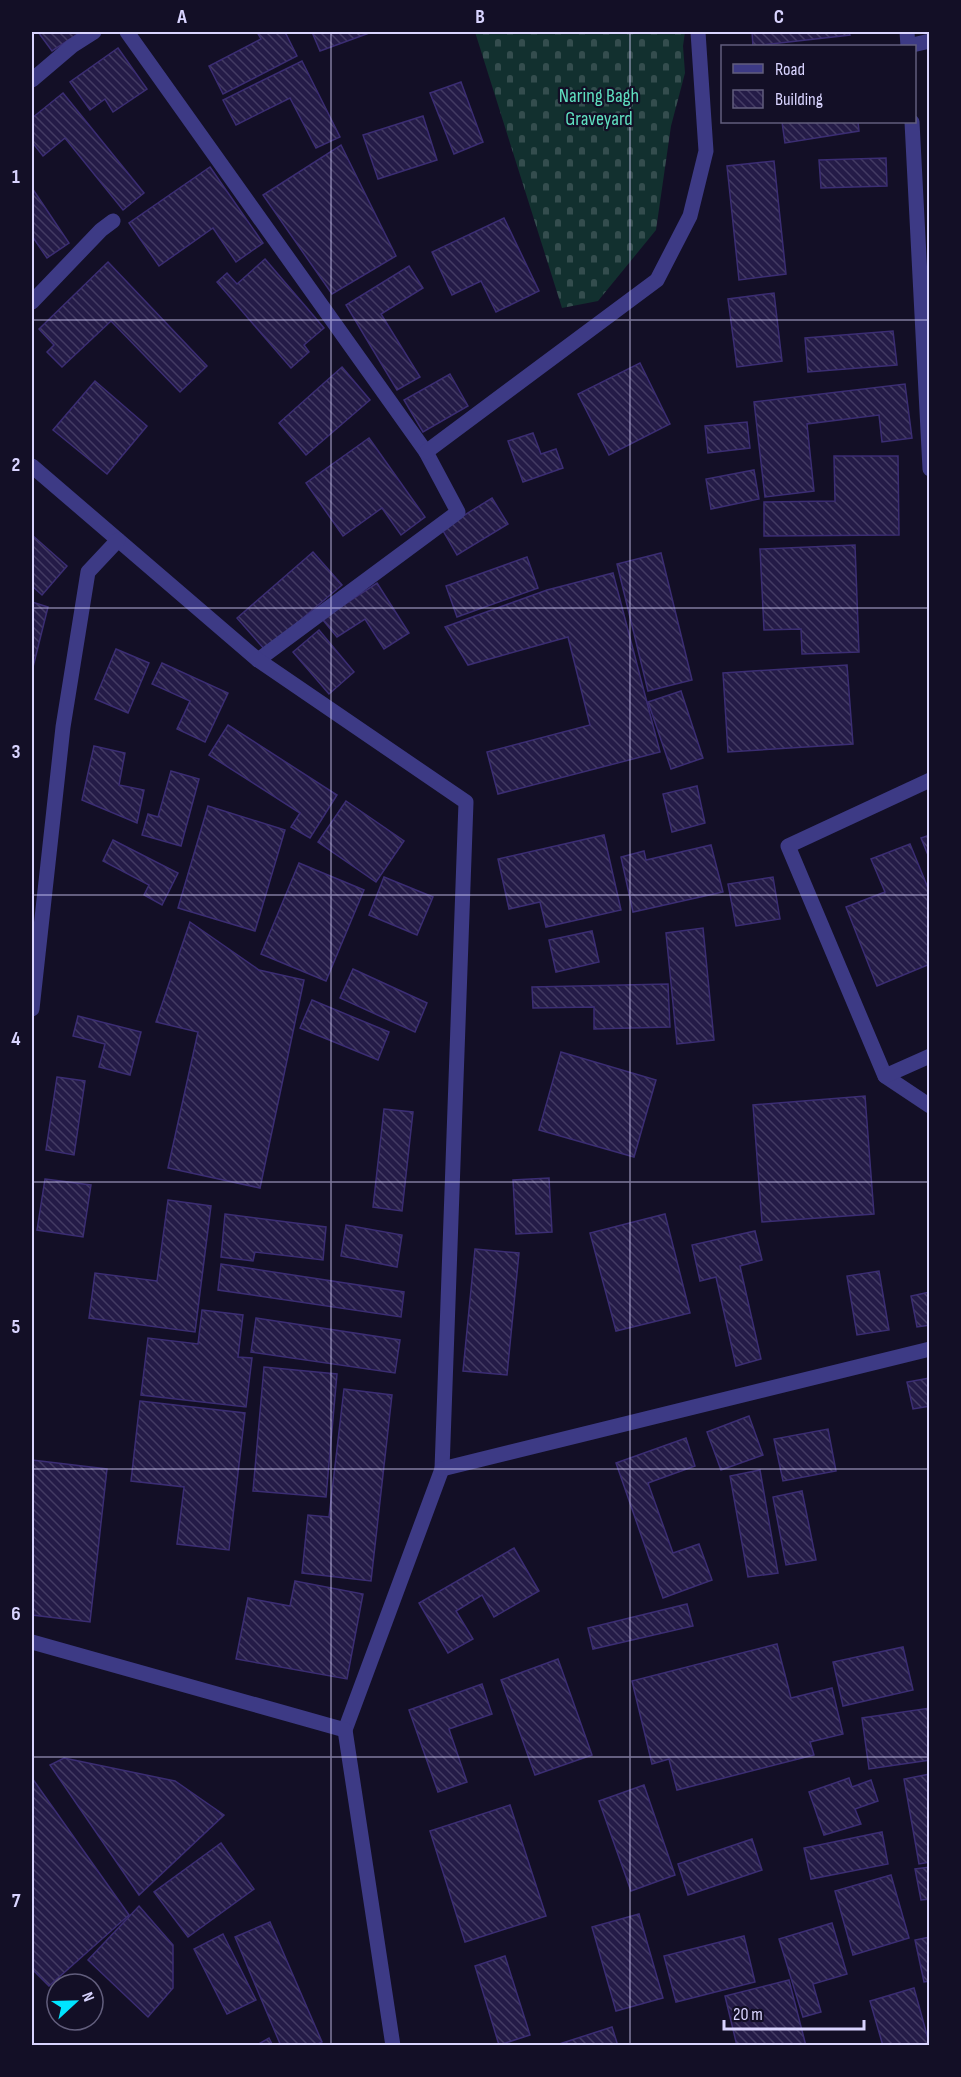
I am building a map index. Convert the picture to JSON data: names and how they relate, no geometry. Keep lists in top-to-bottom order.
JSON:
{
  "parks": ["Naring Bagh Graveyard"],
  "legend": ["Road", "Building"],
  "scale_bar": "20 m",
  "north": "right",
  "grid": {
    "columns": ["A", "B", "C"],
    "rows": [
      "1",
      "2",
      "3",
      "4",
      "5",
      "6",
      "7"
    ]
  }
}
